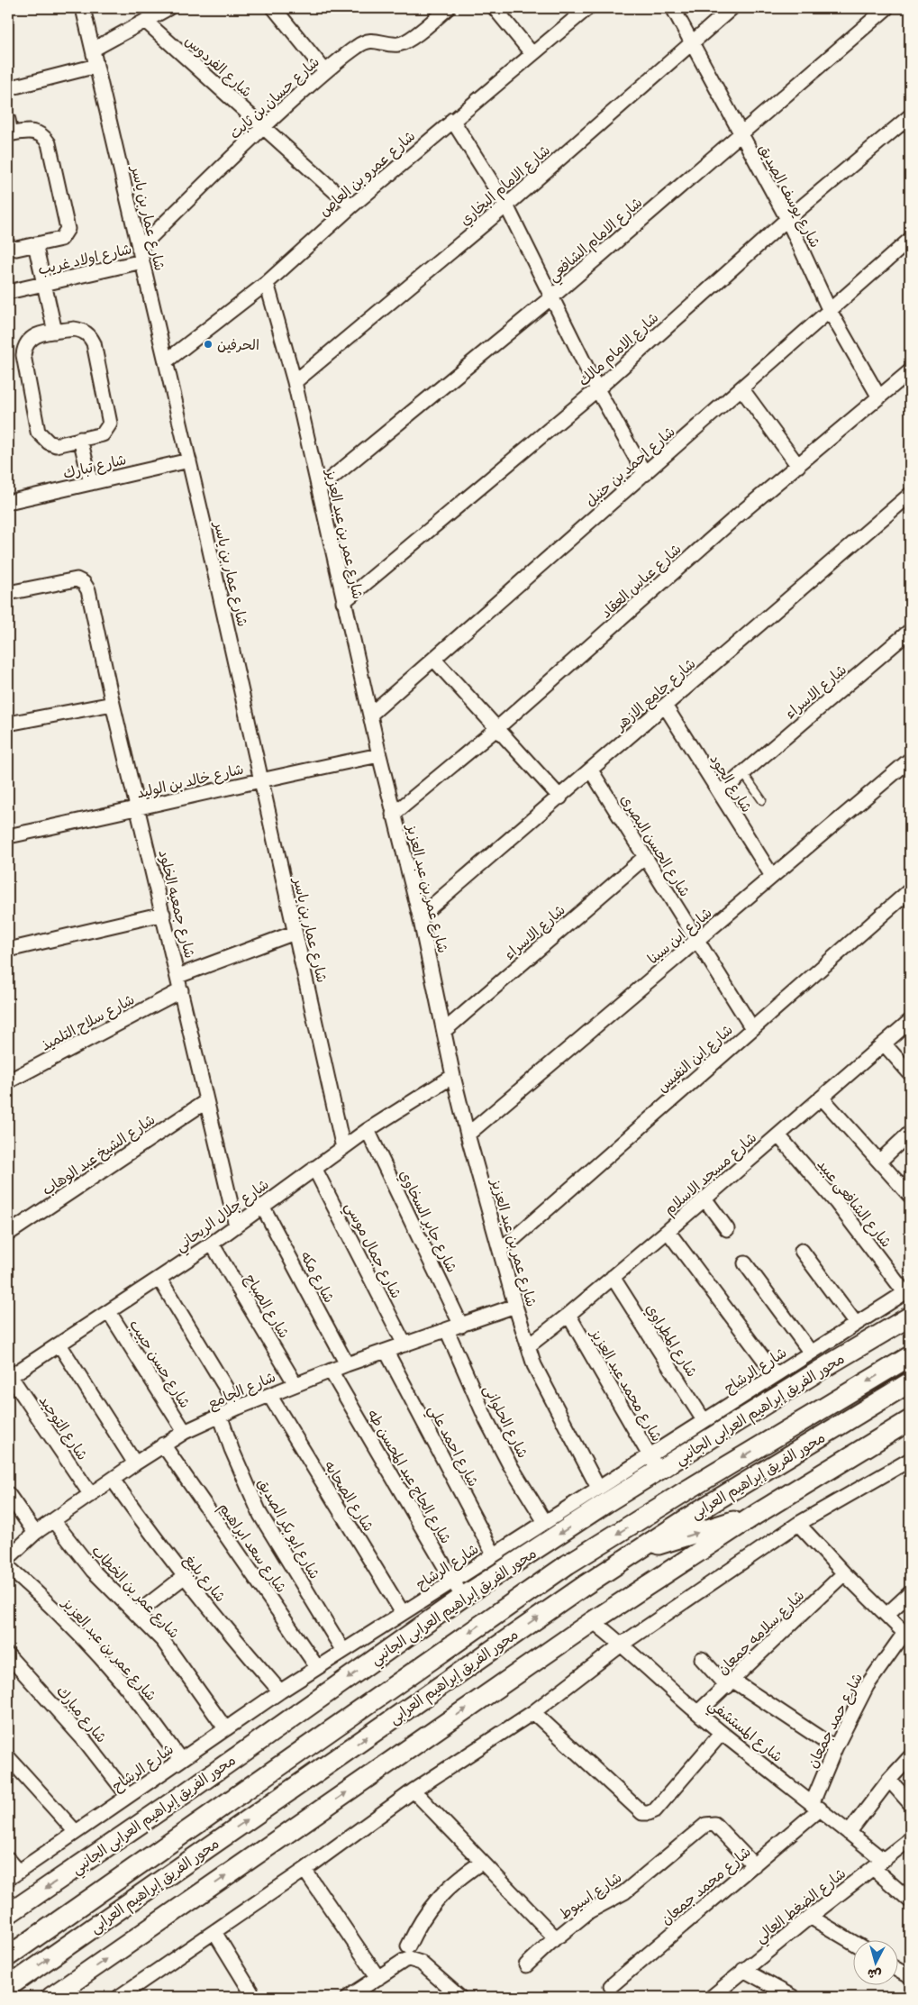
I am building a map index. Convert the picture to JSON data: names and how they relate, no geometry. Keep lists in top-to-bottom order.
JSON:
{
  "streets": {
    "main road": ["محور الفريق إبراهيم العرابى الجانبي", "محور الفريق إبراهيم العرابى"],
    "street": [
      "شارع الفردوس",
      "شارع حسان بن ثابت",
      "شارع عمرو بن العاص",
      "شارع الامام البخاري",
      "شارع يوسف الصديق",
      "شارع عمار بن ياسر",
      "شارع الامام الشافعي",
      "شارع اولاد غريب",
      "شارع الامام مالك",
      "شارع تبارك",
      "شارع احمد بن حنبل",
      "شارع عمر بن عبد العزيز",
      "شارع عباس العقاد",
      "شارع الاسراء",
      "شارع جامع الازهر",
      "شارع خالد بن الوليد",
      "شارع الجود",
      "شارع الحسن البصرى",
      "شارع جمعيه الخلود",
      "شارع ابن سينا",
      "شارع سلاح التلميذ",
      "شارع ابن النفيس",
      "شارع الشيخ عبد الوهاب",
      "شارع مسجد الاسلام",
      "شارع الشافعى عبيد",
      "شارع جلال الريحاني",
      "شارع جابر السخاوي",
      "شارع جمال موسي",
      "شارع مكه",
      "شارع الصباح",
      "شارع المطراوي",
      "شارع حسن حبيب",
      "شارع الرشاح",
      "شارع محمد عبد العزيز",
      "شارع الجامع",
      "شارع الحلوانى",
      "شارع التوحيد",
      "شارع احمد علي",
      "شارع الحاج عبد المحسن طه",
      "شارع الصحابه",
      "شارع ابو بكر الصديق",
      "شارع سعد ابراهيم",
      "شارع بليغ",
      "شارع عمر بن الخطاب",
      "شارع سلامه جمعان",
      "شارع مبارك",
      "شارع حمد جمعان",
      "شارع المستشفي",
      "شارع محمد جمعان",
      "شارع اسيوط",
      "شارع الضغط العالي"
    ]
  },
  "crossings": [
    ["شارع الفردوس", "شارع حسان بن ثابت"],
    ["شارع الفردوس", "شارع عمرو بن العاص"],
    ["شارع حسان بن ثابت", "شارع عمار بن ياسر"],
    ["شارع حسان بن ثابت", "شارع اولاد غريب"],
    ["شارع عمرو بن العاص", "شارع عمار بن ياسر"],
    ["شارع عمرو بن العاص", "شارع عمر بن عبد العزيز"],
    ["شارع الامام البخاري", "شارع يوسف الصديق"],
    ["شارع الامام البخاري", "شارع عمر بن عبد العزيز"],
    ["شارع يوسف الصديق", "شارع الامام الشافعي"],
    ["شارع يوسف الصديق", "شارع الامام مالك"],
    ["شارع يوسف الصديق", "شارع احمد بن حنبل"],
    ["شارع يوسف الصديق", "شارع عباس العقاد"],
    ["شارع عمار بن ياسر", "شارع اولاد غريب"],
    ["شارع عمار بن ياسر", "شارع تبارك"],
    ["شارع عمار بن ياسر", "شارع خالد بن الوليد"],
    ["شارع عمار بن ياسر", "شارع جلال الريحاني"],
    ["شارع الامام الشافعي", "شارع عمر بن عبد العزيز"],
    ["شارع الامام مالك", "شارع عمر بن عبد العزيز"],
    ["شارع احمد بن حنبل", "شارع عمر بن عبد العزيز"],
    ["شارع عمر بن عبد العزيز", "شارع عباس العقاد"],
    ["شارع عمر بن عبد العزيز", "شارع الاسراء"],
    ["شارع عمر بن عبد العزيز", "شارع جامع الازهر"],
    ["شارع عمر بن عبد العزيز", "شارع خالد بن الوليد"],
    ["شارع عمر بن عبد العزيز", "شارع ابن سينا"],
    ["شارع عمر بن عبد العزيز", "شارع ابن النفيس"],
    ["شارع عمر بن عبد العزيز", "شارع مسجد الاسلام"],
    ["شارع عمر بن عبد العزيز", "شارع جلال الريحاني"],
    ["شارع عمر بن عبد العزيز", "شارع الرشاح"],
    ["شارع عمر بن عبد العزيز", "شارع الجامع"],
    ["شارع الاسراء", "شارع الجود"],
    ["شارع الاسراء", "شارع الحسن البصرى"],
    ["شارع جامع الازهر", "شارع الجود"],
    ["شارع جامع الازهر", "شارع الحسن البصرى"],
    ["شارع خالد بن الوليد", "شارع جمعيه الخلود"],
    ["شارع الجود", "شارع ابن سينا"],
    ["شارع الحسن البصرى", "شارع ابن سينا"],
    ["شارع الحسن البصرى", "شارع ابن النفيس"],
    ["شارع جمعيه الخلود", "شارع سلاح التلميذ"],
    ["شارع جمعيه الخلود", "شارع الشيخ عبد الوهاب"],
    ["شارع جمعيه الخلود", "شارع جلال الريحاني"],
    ["شارع مسجد الاسلام", "شارع الشافعى عبيد"],
    ["شارع مسجد الاسلام", "شارع المطراوي"],
    ["شارع مسجد الاسلام", "شارع محمد عبد العزيز"],
    ["شارع الشافعى عبيد", "شارع الرشاح"],
    ["شارع جلال الريحاني", "شارع جابر السخاوي"],
    ["شارع جلال الريحاني", "شارع جمال موسي"],
    ["شارع جلال الريحاني", "شارع مكه"],
    ["شارع جلال الريحاني", "شارع الصباح"],
    ["شارع جلال الريحاني", "شارع حسن حبيب"],
    ["شارع جلال الريحاني", "شارع التوحيد"],
    ["شارع جابر السخاوي", "شارع الجامع"],
    ["شارع جمال موسي", "شارع الجامع"],
    ["شارع مكه", "شارع الجامع"],
    ["شارع الصباح", "شارع الجامع"],
    ["شارع المطراوي", "شارع الرشاح"],
    ["شارع حسن حبيب", "شارع الجامع"],
    ["شارع الرشاح", "شارع محمد عبد العزيز"],
    ["شارع الرشاح", "محور الفريق إبراهيم العرابى الجانبي"],
    ["شارع الرشاح", "شارع الحلوانى"],
    ["شارع الرشاح", "شارع احمد علي"],
    ["شارع الرشاح", "شارع الحاج عبد المحسن طه"],
    ["شارع الرشاح", "شارع الصحابه"],
    ["شارع الرشاح", "شارع ابو بكر الصديق"],
    ["شارع الرشاح", "شارع سعد ابراهيم"],
    ["شارع الرشاح", "شارع بليغ"],
    ["شارع الرشاح", "شارع عمر بن الخطاب"],
    ["شارع الرشاح", "شارع مبارك"],
    ["شارع محمد عبد العزيز", "محور الفريق إبراهيم العرابى الجانبي"],
    ["شارع الجامع", "شارع الحلوانى"],
    ["شارع الجامع", "شارع التوحيد"],
    ["شارع الجامع", "شارع احمد علي"],
    ["شارع الجامع", "شارع الحاج عبد المحسن طه"],
    ["شارع الجامع", "شارع الصحابه"],
    ["شارع الجامع", "شارع ابو بكر الصديق"],
    ["شارع الجامع", "شارع سعد ابراهيم"],
    ["شارع الجامع", "شارع بليغ"],
    ["شارع الجامع", "شارع عمر بن الخطاب"],
    ["محور الفريق إبراهيم العرابى الجانبي", "شارع الحاج عبد المحسن طه"],
    ["شارع سلامه جمعان", "شارع المستشفي"],
    ["شارع حمد جمعان", "شارع المستشفي"],
    ["شارع حمد جمعان", "شارع محمد جمعان"],
    ["شارع المستشفي", "شارع محمد جمعان"],
    ["شارع المستشفي", "شارع الضغط العالي"],
    ["شارع محمد جمعان", "شارع اسيوط"]
  ],
  "places": ["الحرفين"],
  "north": "bottom"
}
